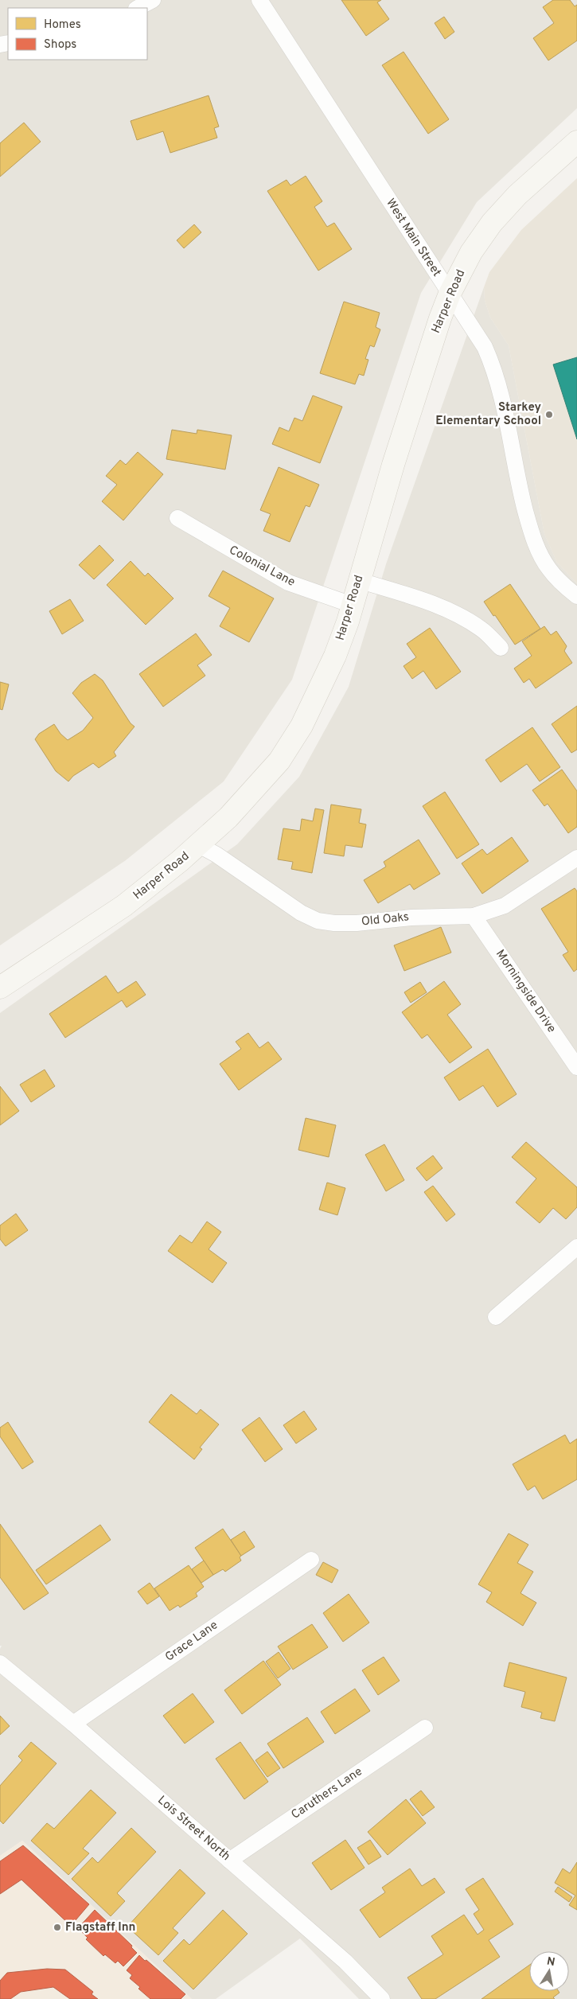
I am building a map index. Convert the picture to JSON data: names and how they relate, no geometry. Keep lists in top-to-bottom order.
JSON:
{
  "streets": {
    "main road": ["Harper Road"],
    "street": [
      "West Main Street",
      "Colonial Lane",
      "Old Oaks",
      "Morningside Drive",
      "Grace Lane",
      "Caruthers Lane",
      "Lois Street North"
    ]
  },
  "crossings": [
    ["West Main Street", "Harper Road"],
    ["Harper Road", "Colonial Lane"],
    ["Harper Road", "Old Oaks"],
    ["Old Oaks", "Morningside Drive"],
    ["Grace Lane", "Lois Street North"],
    ["Caruthers Lane", "Lois Street North"]
  ],
  "places": ["Starkey Elementary School", "Flagstaff Inn"],
  "legend": ["Homes", "Shops"],
  "north": "top"
}
